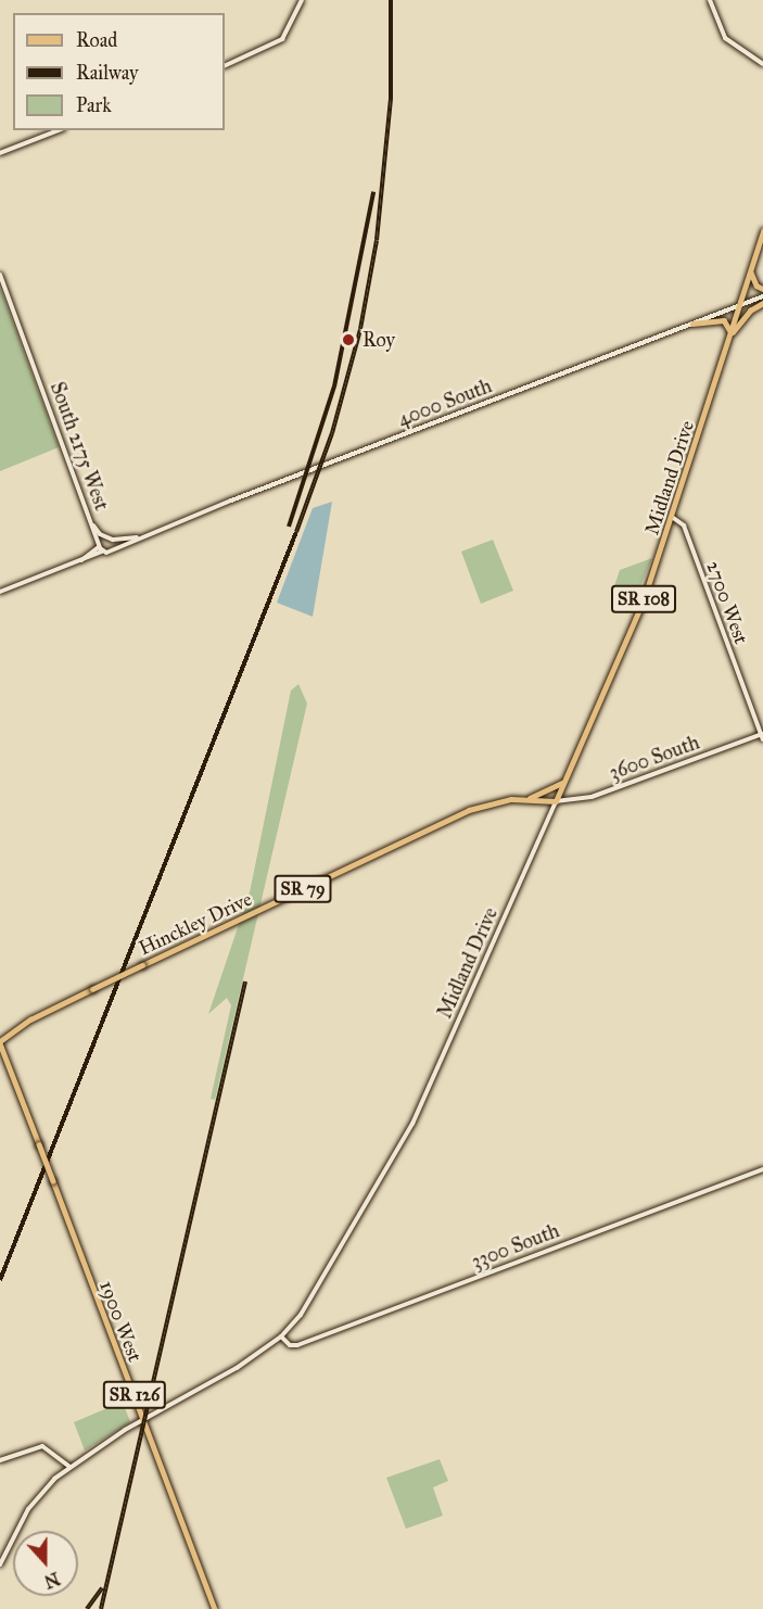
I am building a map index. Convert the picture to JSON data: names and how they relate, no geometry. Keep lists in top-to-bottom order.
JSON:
{
  "streets": {
    "main road": [
      "Midland Drive",
      "SR 108",
      "SR 79",
      "Hinckley Drive",
      "1900 West",
      "SR 126"
    ],
    "street": [
      "4000 South",
      "South 2175 West",
      "2700 West",
      "3600 South",
      "3300 South"
    ]
  },
  "crossings": [
    ["4000 South", "South 2175 West"],
    ["4000 South", "Midland Drive"],
    ["Midland Drive", "2700 West"],
    ["Midland Drive", "3600 South"],
    ["Midland Drive", "Hinckley Drive"],
    ["Midland Drive", "3300 South"],
    ["Midland Drive", "1900 West"],
    ["2700 West", "3600 South"],
    ["3600 South", "Hinckley Drive"],
    ["Hinckley Drive", "1900 West"]
  ],
  "places": ["Roy"],
  "legend": ["Road", "Railway", "Park"],
  "north": "bottom"
}
